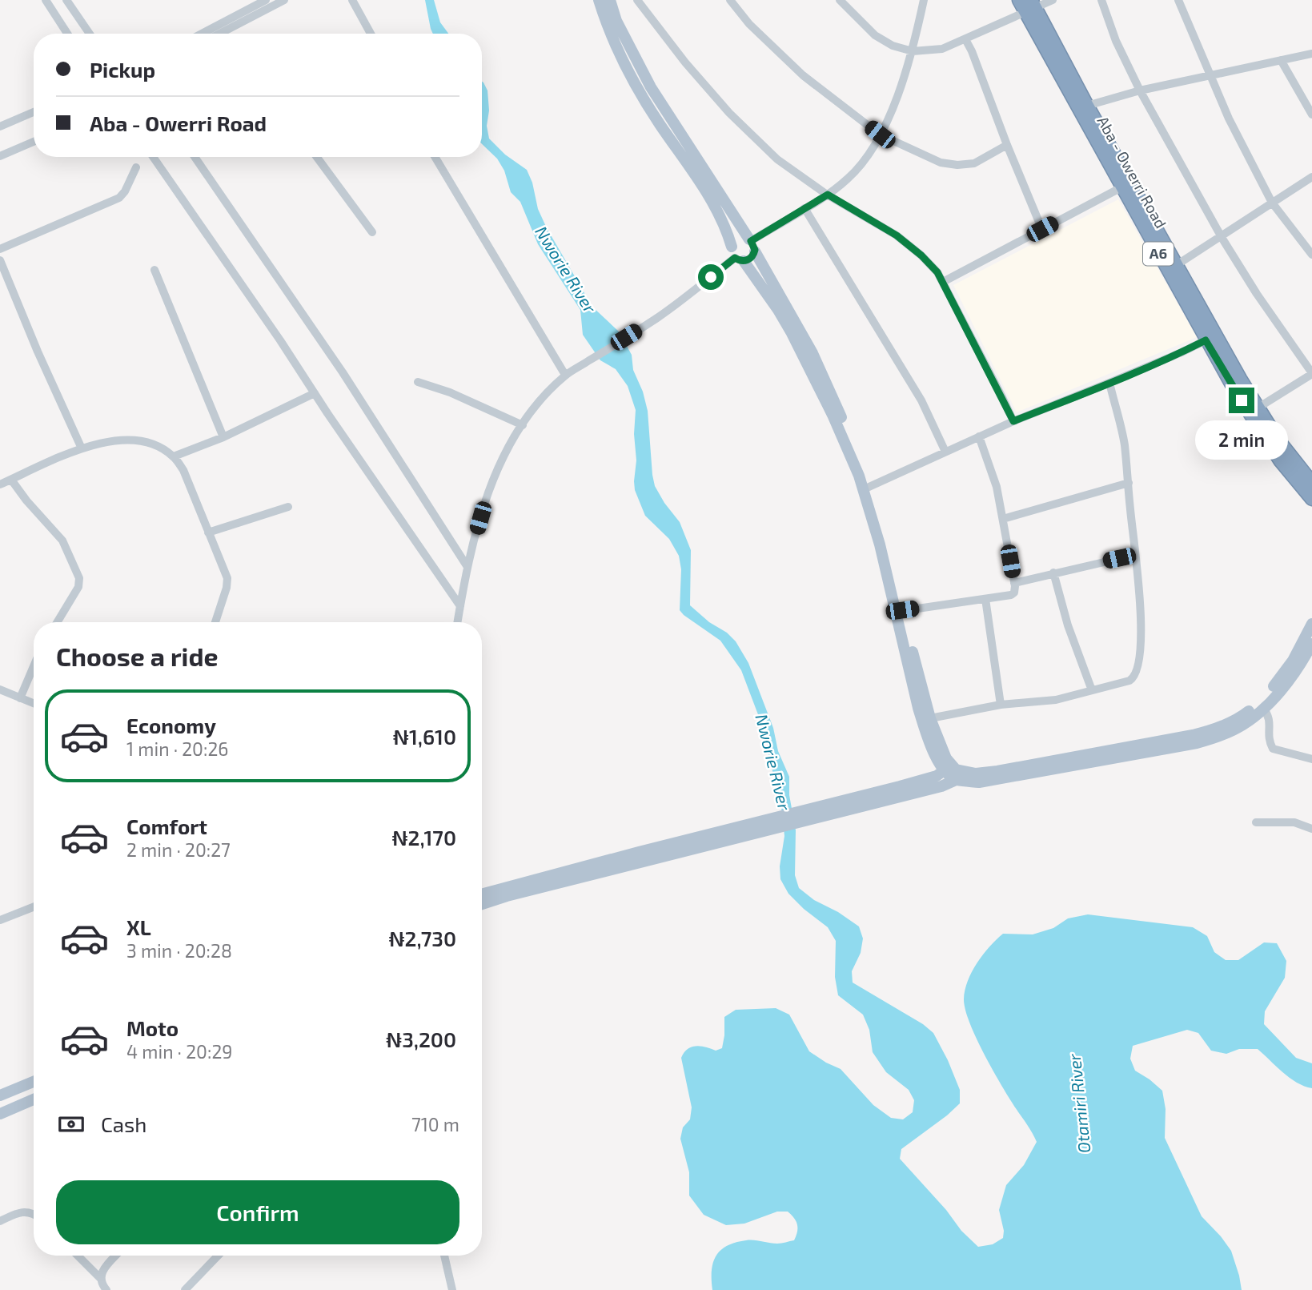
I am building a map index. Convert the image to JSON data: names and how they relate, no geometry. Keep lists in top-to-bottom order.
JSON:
{
  "streets": {
    "highway": ["Aba - Owerri Road", "A6"]
  },
  "water": ["Nworie River", "Otamiri River"],
  "page": {
    "banner": ["Pickup", "Aba - Owerri Road"],
    "bubble": "2 min",
    "heading": "Choose a ride",
    "list": [
      {
        "name": "Economy",
        "note": "1 min · 20:26",
        "value": "₦1,610"
      },
      {
        "name": "Comfort",
        "note": "2 min · 20:27",
        "value": "₦2,170"
      },
      {
        "name": "XL",
        "note": "3 min · 20:28",
        "value": "₦2,730"
      },
      {
        "name": "Moto",
        "note": "4 min · 20:29",
        "value": "₦3,200"
      }
    ],
    "pay": ["Cash", "710 m"],
    "buttons": "Confirm"
  }
}
